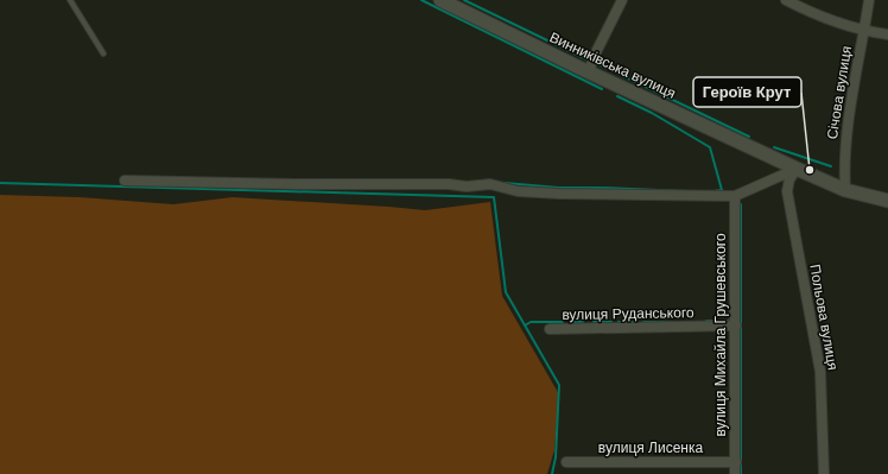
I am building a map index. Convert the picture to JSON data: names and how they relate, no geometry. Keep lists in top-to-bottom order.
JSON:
{
  "streets": {
    "main road": ["Винниківська вулиця"],
    "street": [
      "Січова вулиця",
      "вулиця Руданського",
      "Польова вулиця",
      "вулиця Михайла Грушевського",
      "вулиця Лисенка"
    ]
  },
  "crossings": [
    ["Винниківська вулиця", "Січова вулиця"],
    ["Винниківська вулиця", "Польова вулиця"],
    ["вулиця Руданського", "вулиця Михайла Грушевського"],
    ["вулиця Михайла Грушевського", "вулиця Лисенка"]
  ],
  "places": ["Героїв Крут"]
}
